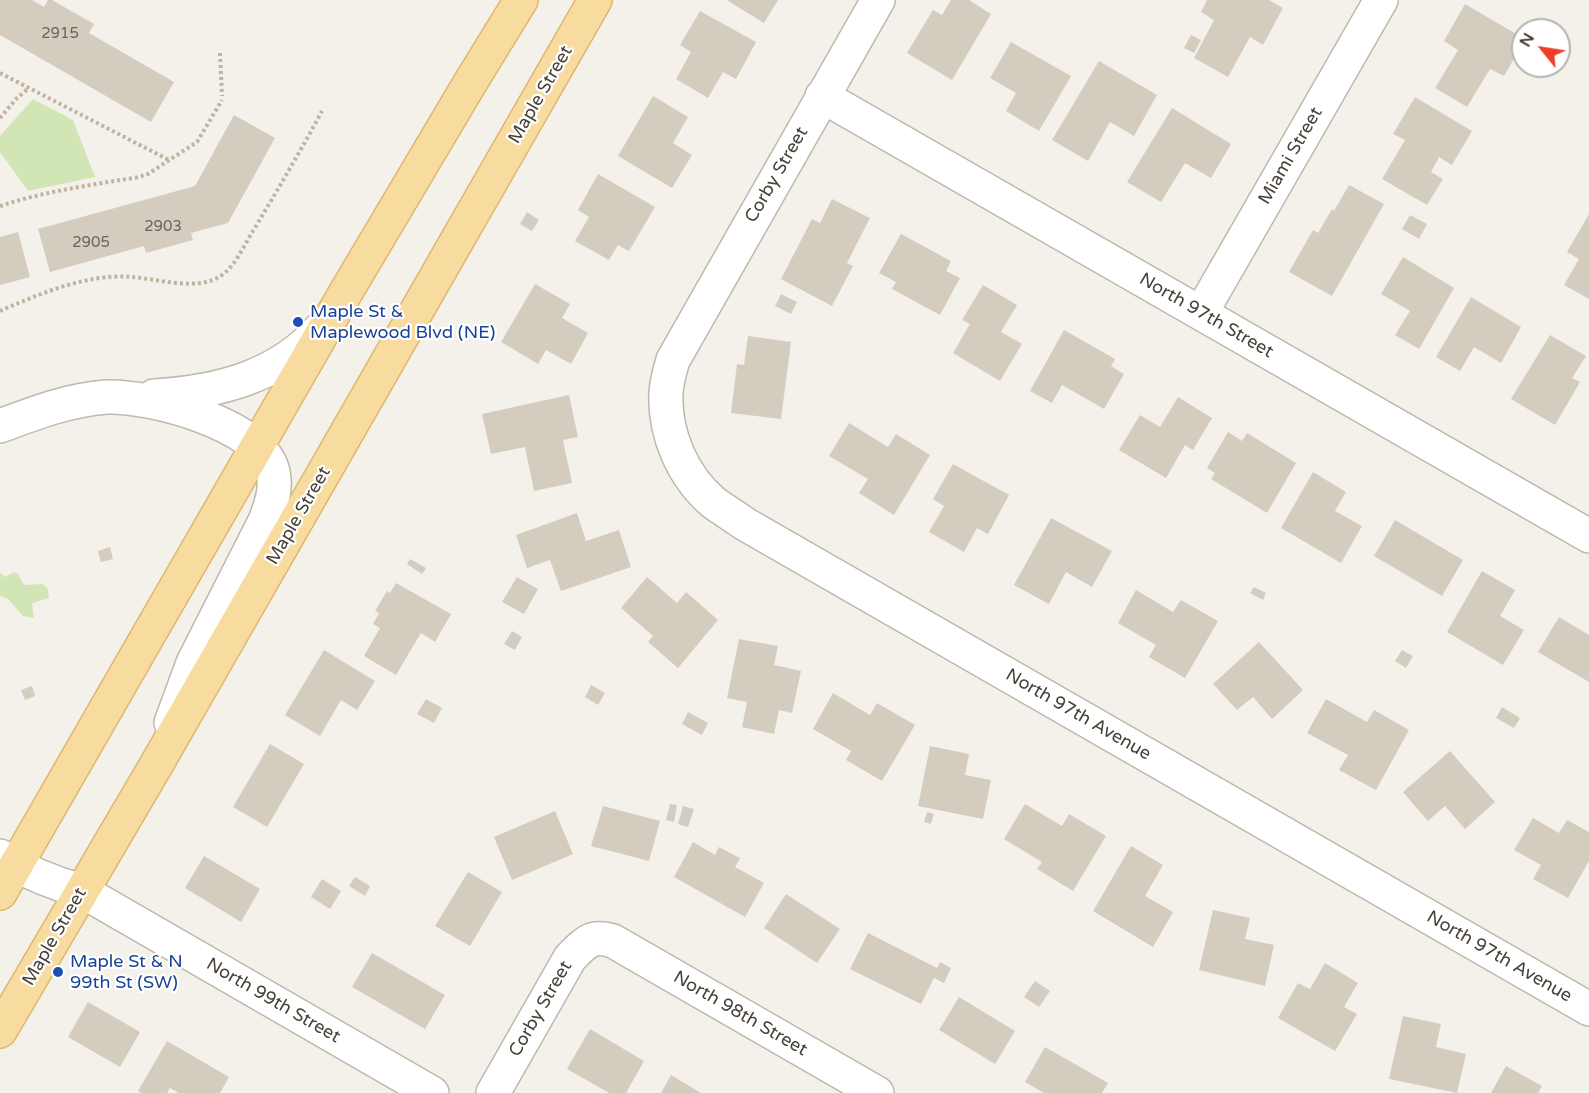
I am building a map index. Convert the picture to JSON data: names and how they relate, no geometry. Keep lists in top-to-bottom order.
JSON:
{
  "streets": {
    "main road": ["Maple Street"],
    "street": [
      "Miami Street",
      "Corby Street",
      "North 97th Street",
      "North 97th Avenue",
      "North 99th Street",
      "North 98th Street"
    ]
  },
  "crossings": [
    ["Maple Street", "North 99th Street"],
    ["Miami Street", "North 97th Street"],
    ["Corby Street", "North 97th Street"],
    ["Corby Street", "North 97th Avenue"],
    ["Corby Street", "North 98th Street"]
  ],
  "places": ["Maple St & Maplewood Blvd (NE)", "Maple St & N 99th St (SW)"],
  "house_numbers": ["2915", "2903", "2905"],
  "north": "top left"
}
